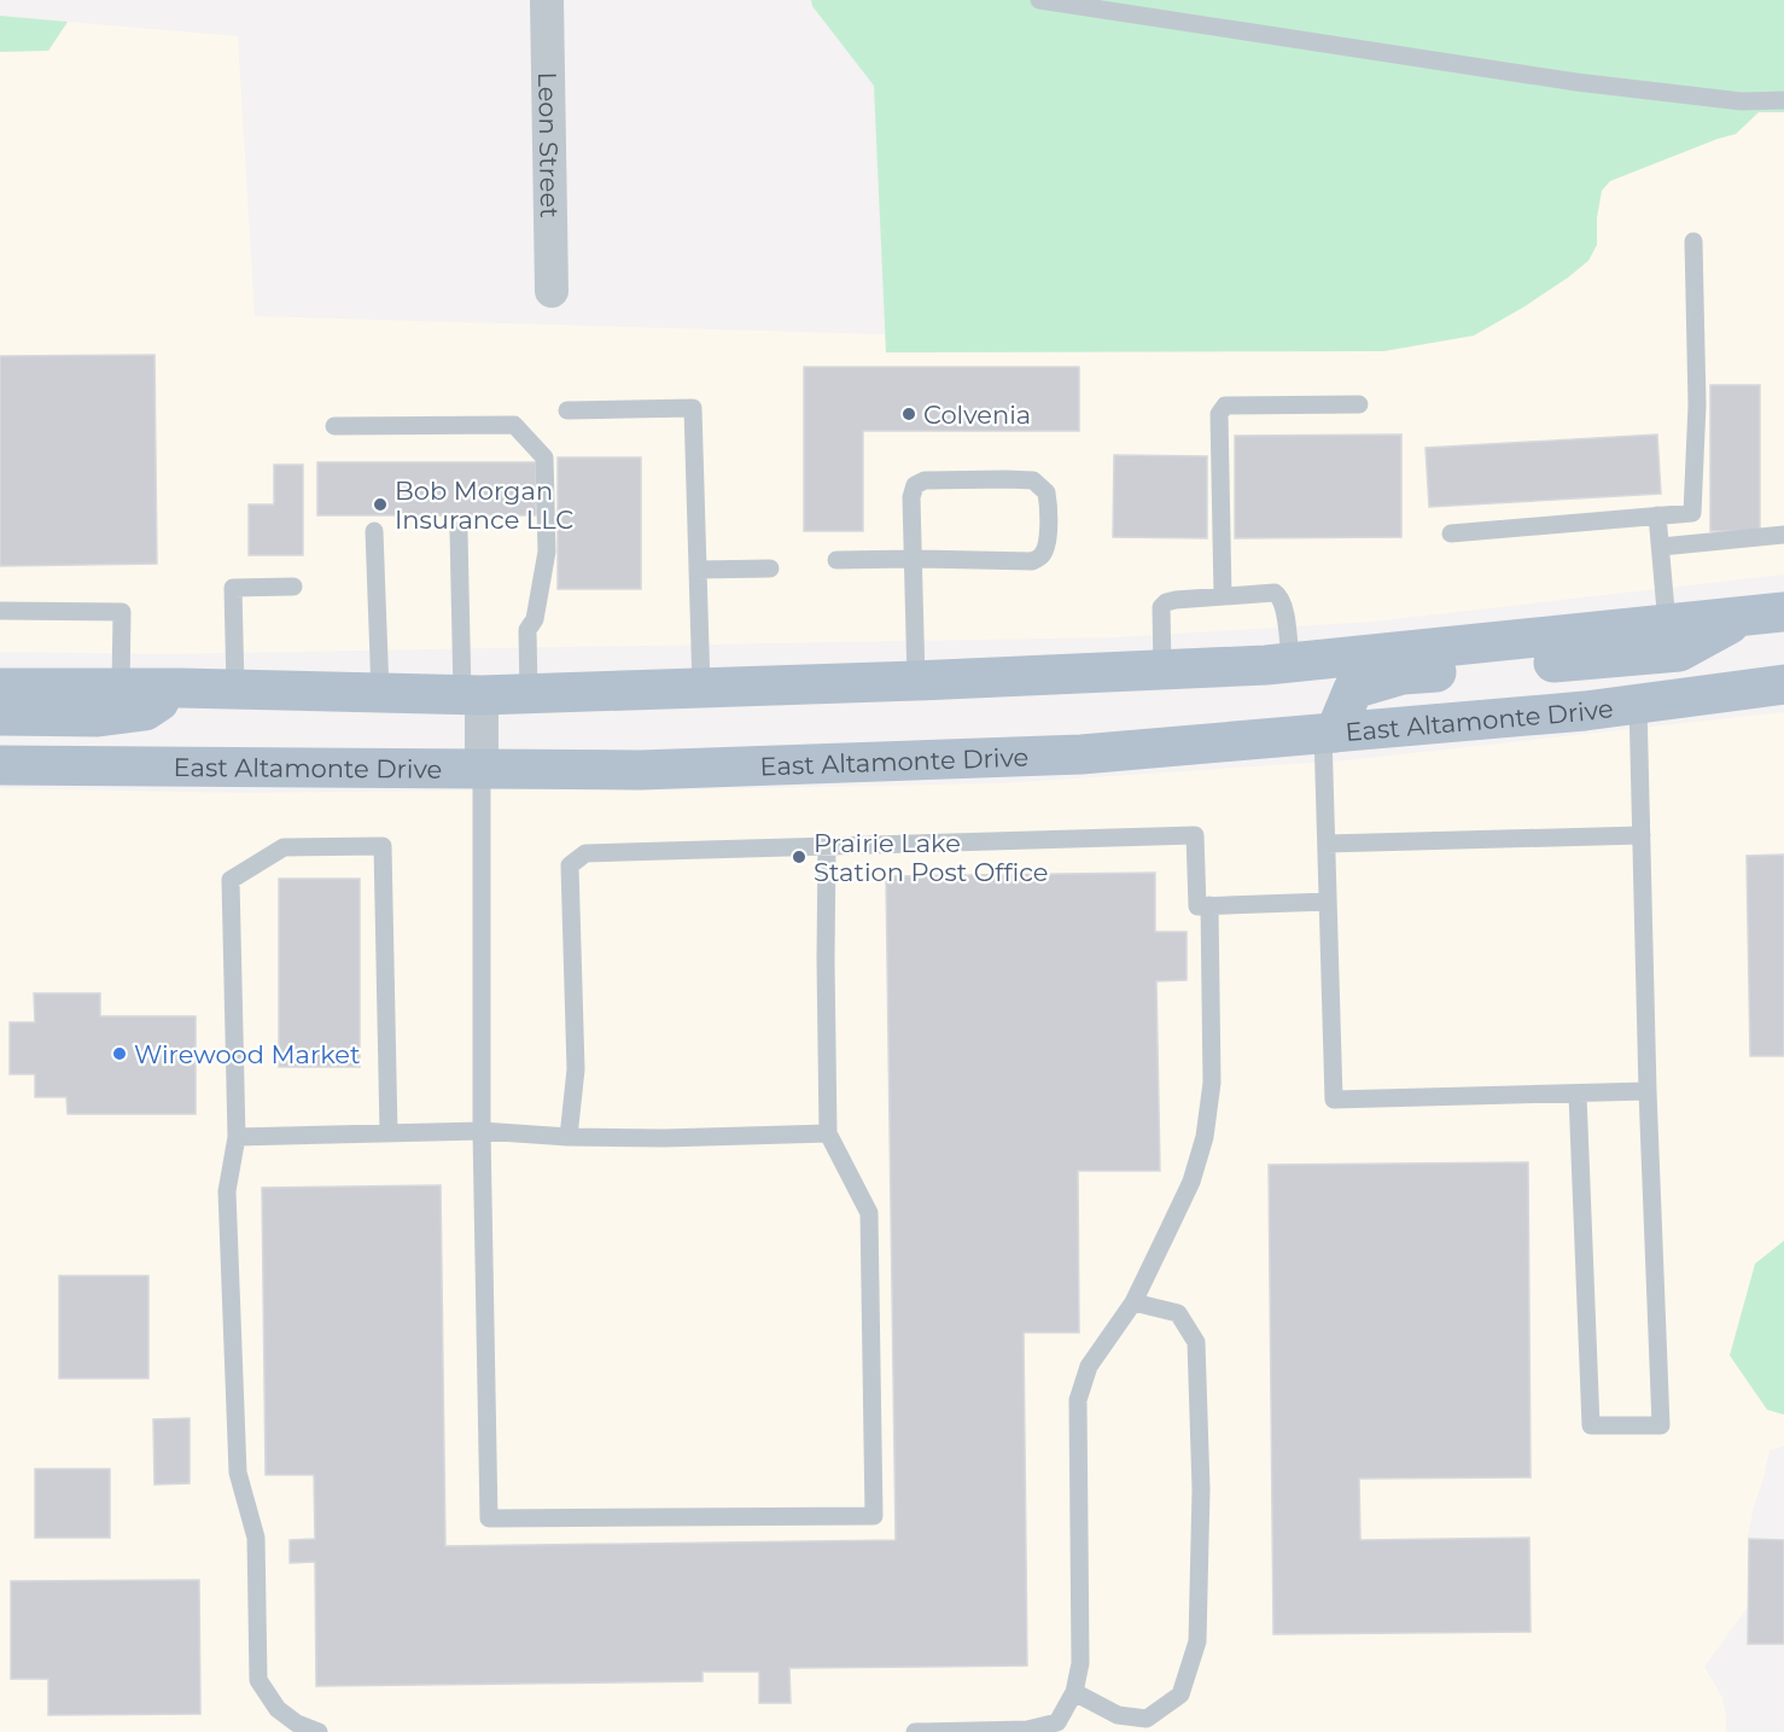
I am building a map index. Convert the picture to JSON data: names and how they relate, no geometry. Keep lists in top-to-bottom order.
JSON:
{
  "streets": {
    "main road": ["East Altamonte Drive"],
    "street": ["Leon Street"]
  },
  "places": [
    "Colvenia",
    "Bob Morgan Insurance LLC",
    "Prairie Lake Station Post Office",
    "Wirewood Market"
  ]
}
